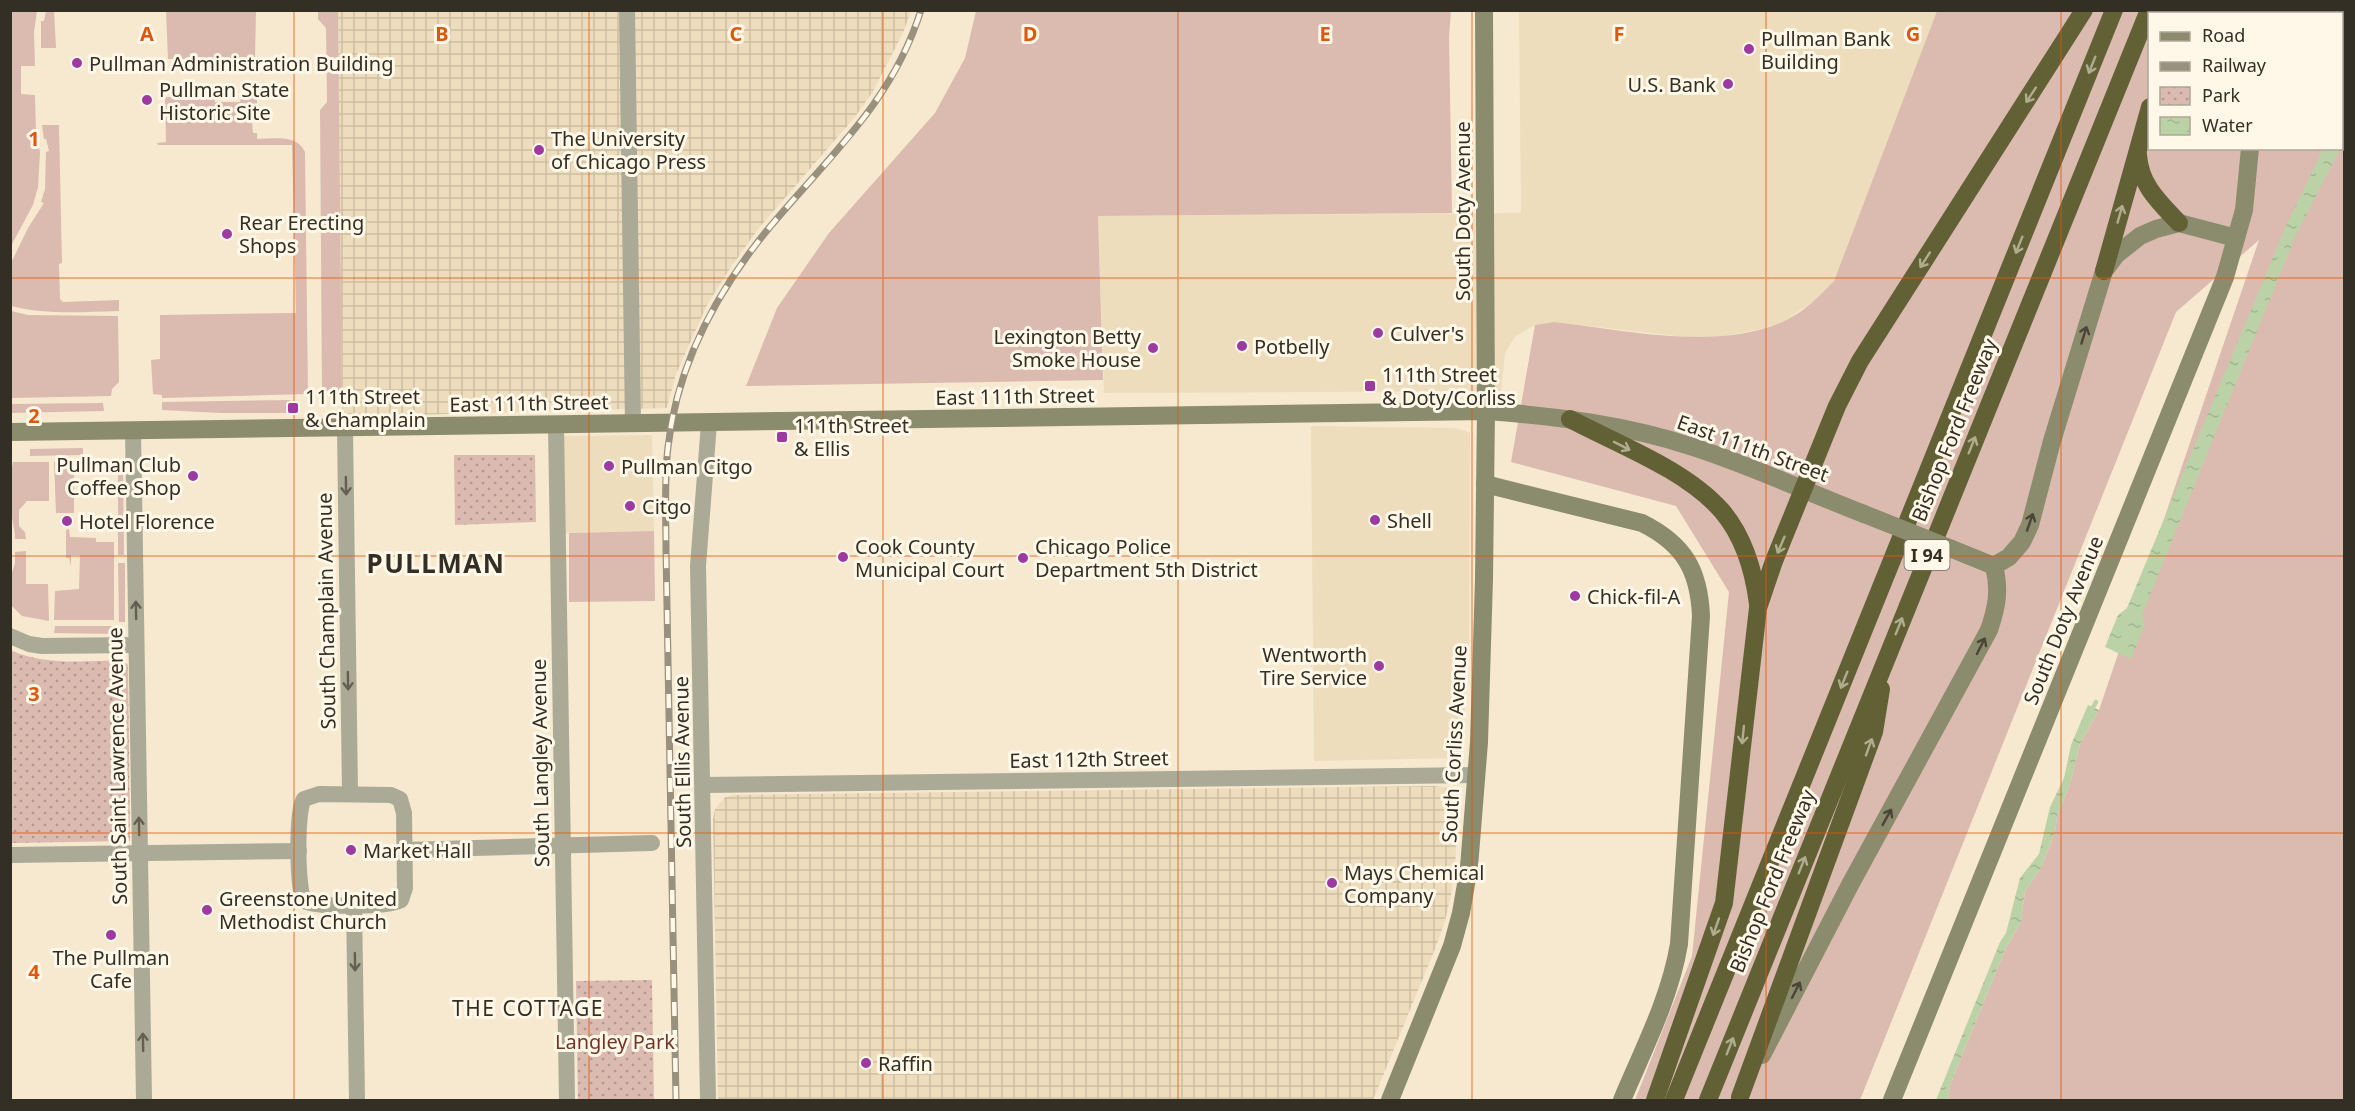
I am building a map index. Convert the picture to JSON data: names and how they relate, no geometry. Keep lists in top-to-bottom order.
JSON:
{
  "streets": {
    "highway": ["Bishop Ford Freeway", "I 94"],
    "main road": ["South Doty Avenue", "East 111th Street", "South Corliss Avenue"],
    "street": [
      "South Champlain Avenue",
      "East 112th Street",
      "South Ellis Avenue",
      "South Langley Avenue",
      "South Saint Lawrence Avenue"
    ]
  },
  "crossings": [
    ["South Doty Avenue", "East 111th Street"],
    ["South Doty Avenue", "South Corliss Avenue"],
    ["East 111th Street", "South Champlain Avenue"],
    ["East 111th Street", "South Corliss Avenue"],
    ["East 111th Street", "South Ellis Avenue"],
    ["East 111th Street", "South Langley Avenue"],
    ["East 111th Street", "South Saint Lawrence Avenue"],
    ["South Corliss Avenue", "East 112th Street"],
    ["East 112th Street", "South Ellis Avenue"]
  ],
  "one_way": ["South Champlain Avenue", "South Saint Lawrence Avenue"],
  "districts": ["PULLMAN", "THE COTTAGE"],
  "parks": ["Langley Park"],
  "places": {
    "other": [
      "Pullman Bank Building",
      "Pullman Administration Building",
      "U.S. Bank",
      "Pullman State Historic Site",
      "The University of Chicago Press",
      "Rear Erecting Shops",
      "Culver's",
      "Potbelly",
      "Lexington Betty Smoke House",
      "Pullman Citgo",
      "Pullman Club Coffee Shop",
      "Citgo",
      "Shell",
      "Hotel Florence",
      "Cook County Municipal Court",
      "Chicago Police Department 5th District",
      "Chick-fil-A",
      "Wentworth Tire Service",
      "Market Hall",
      "Mays Chemical Company",
      "Greenstone United Methodist Church",
      "The Pullman Cafe",
      "Raffin"
    ],
    "transit": ["111th Street & Doty/Corliss", "111th Street & Champlain", "111th Street & Ellis"]
  },
  "legend": [
    "Road",
    "Railway",
    "Park",
    "Water"
  ],
  "grid": {
    "columns": [
      "A",
      "B",
      "C",
      "D",
      "E",
      "F",
      "G"
    ],
    "rows": [
      "1",
      "2",
      "3",
      "4"
    ]
  }
}
